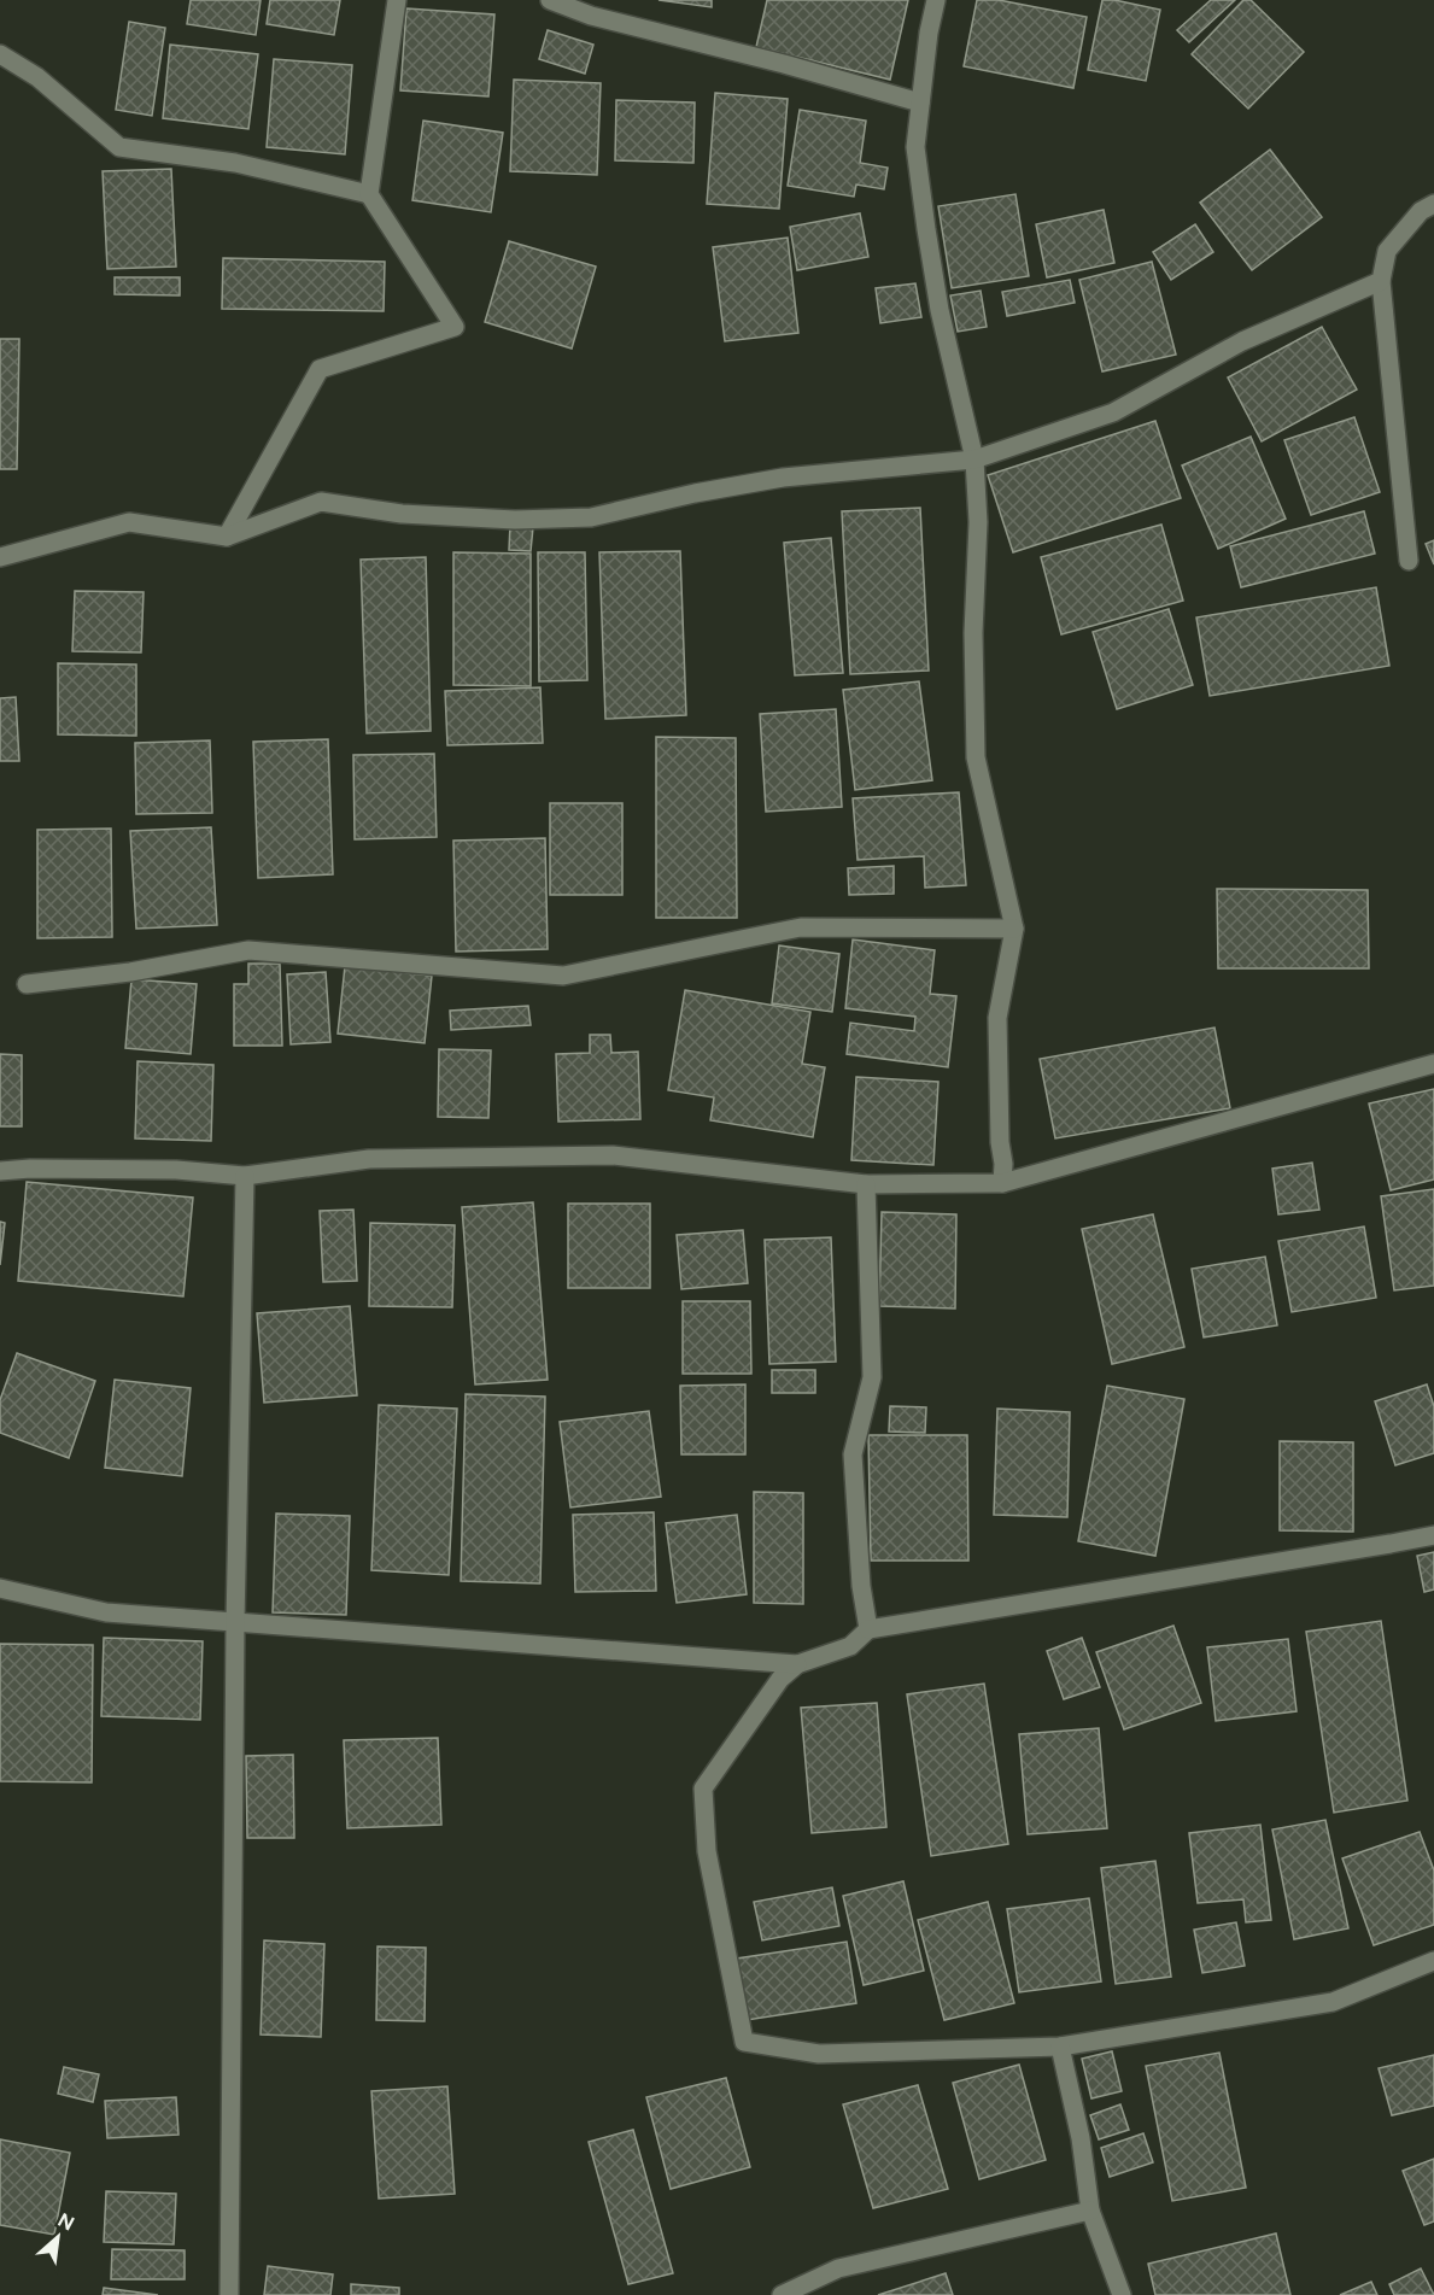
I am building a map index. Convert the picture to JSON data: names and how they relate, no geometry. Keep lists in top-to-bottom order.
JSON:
{
  "north": "top right"
}
